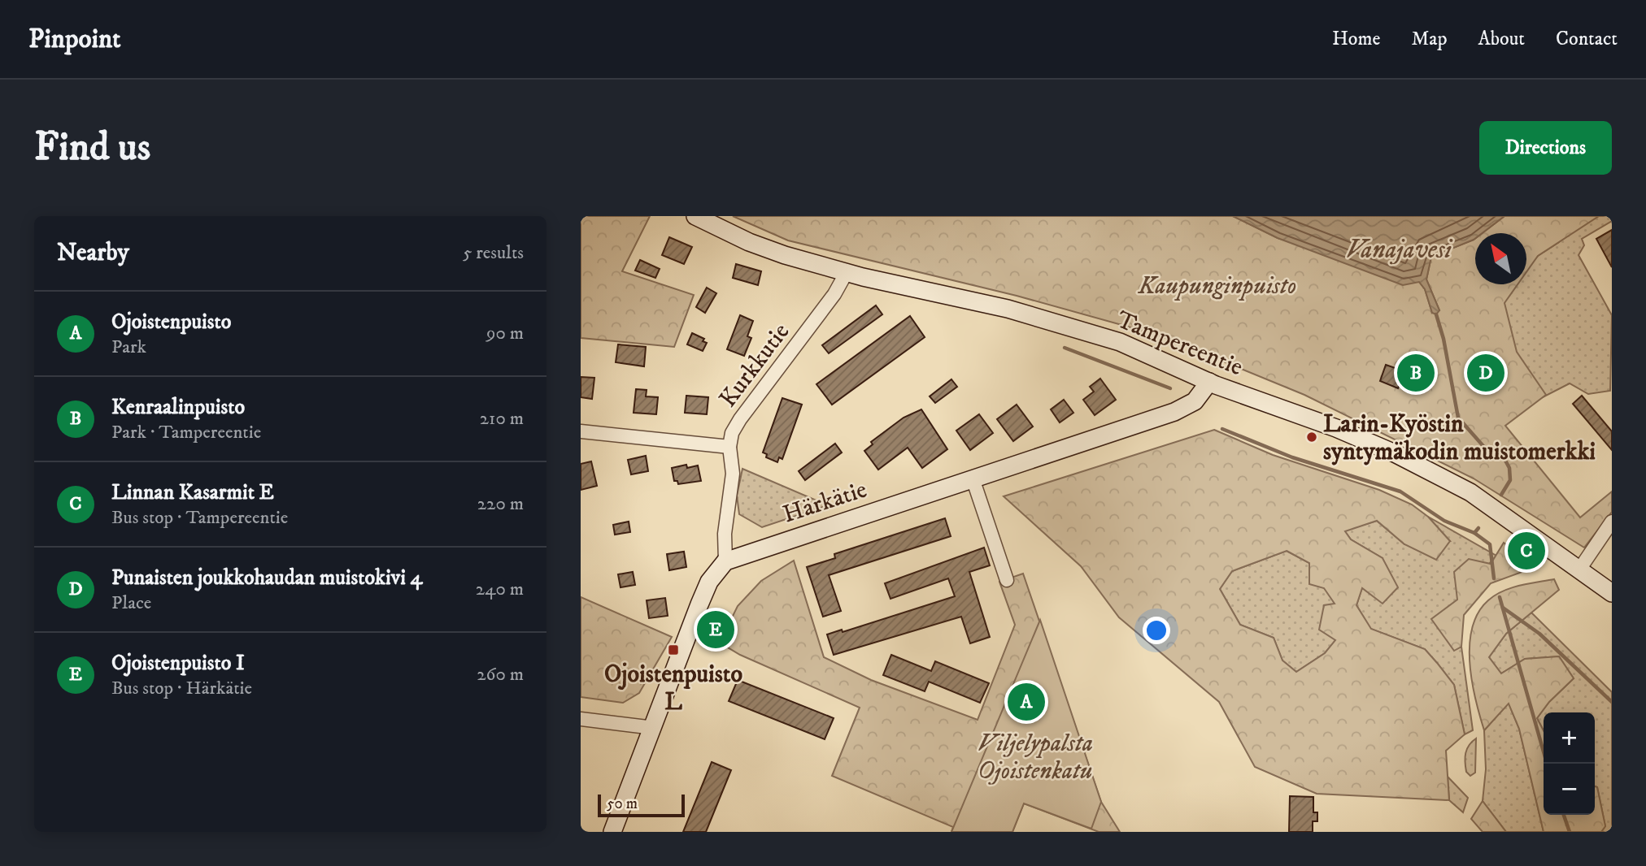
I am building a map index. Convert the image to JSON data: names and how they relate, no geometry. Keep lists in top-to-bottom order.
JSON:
{
  "streets": {
    "main road": ["Tampereentie", "Härkätie"],
    "street": ["Kurkkutie"]
  },
  "crossings": [
    ["Tampereentie", "Kurkkutie"],
    ["Tampereentie", "Härkätie"],
    ["Kurkkutie", "Härkätie"]
  ],
  "water": ["Vanajavesi"],
  "parks": ["Kaupunginpuisto", "Viljelypalsta Ojoistenkatu"],
  "places": {
    "other": ["Larin-Kyöstin syntymäkodin muistomerkki"],
    "transit": ["Ojoistenpuisto L"]
  },
  "scale_bar": "50 m",
  "north": "top left",
  "page": {
    "header": "Pinpoint",
    "nav": [
      "Home",
      "Map",
      "About",
      "Contact"
    ],
    "buttons": "Directions",
    "title": "Find us",
    "heading": ["Nearby", "5 results"],
    "list": [
      {
        "mark": "A",
        "name": "Ojoistenpuisto",
        "note": "Park",
        "value": "90 m"
      },
      {
        "mark": "B",
        "name": "Kenraalinpuisto",
        "note": "Park · Tampereentie",
        "value": "210 m"
      },
      {
        "mark": "C",
        "name": "Linnan Kasarmit E",
        "note": "Bus stop · Tampereentie",
        "value": "220 m"
      },
      {
        "mark": "D",
        "name": "Punaisten joukkohaudan muistokivi 4",
        "note": "Place",
        "value": "240 m"
      },
      {
        "mark": "E",
        "name": "Ojoistenpuisto I",
        "note": "Bus stop · Härkätie",
        "value": "260 m"
      }
    ],
    "pins": [
      "B",
      "D",
      "C",
      "E",
      "A"
    ],
    "map_buttons": ["+", "−"],
    "scale": "50 m"
  }
}
